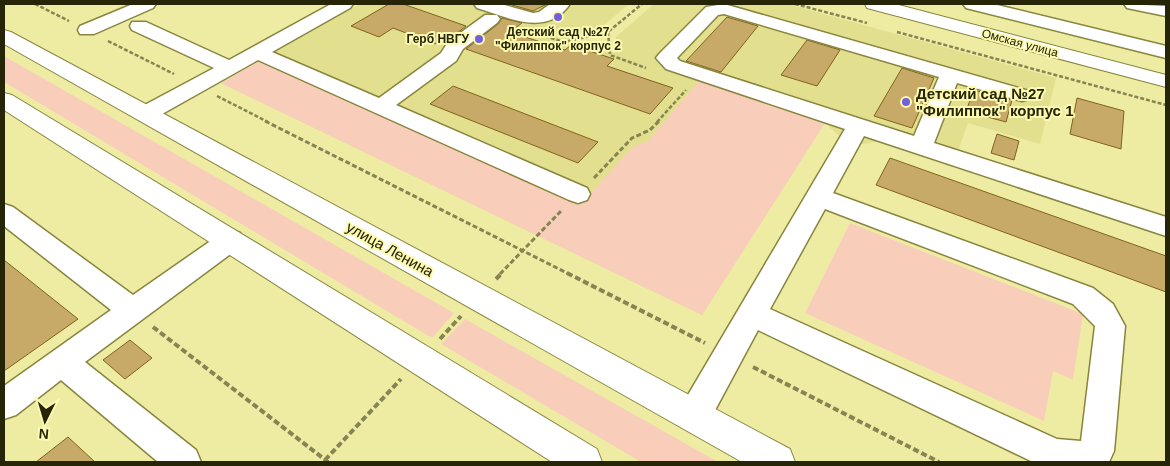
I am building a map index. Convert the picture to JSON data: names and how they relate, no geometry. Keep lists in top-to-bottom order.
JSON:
{
  "streets": {
    "main road": ["Омская улица", "улица Ленина"]
  },
  "places": ["Детский сад №27 \"Филиппок\" корпус 2", "Герб НВГУ", "Детский сад №27 \"Филиппок\" корпус 1"],
  "north": "bottom"
}
